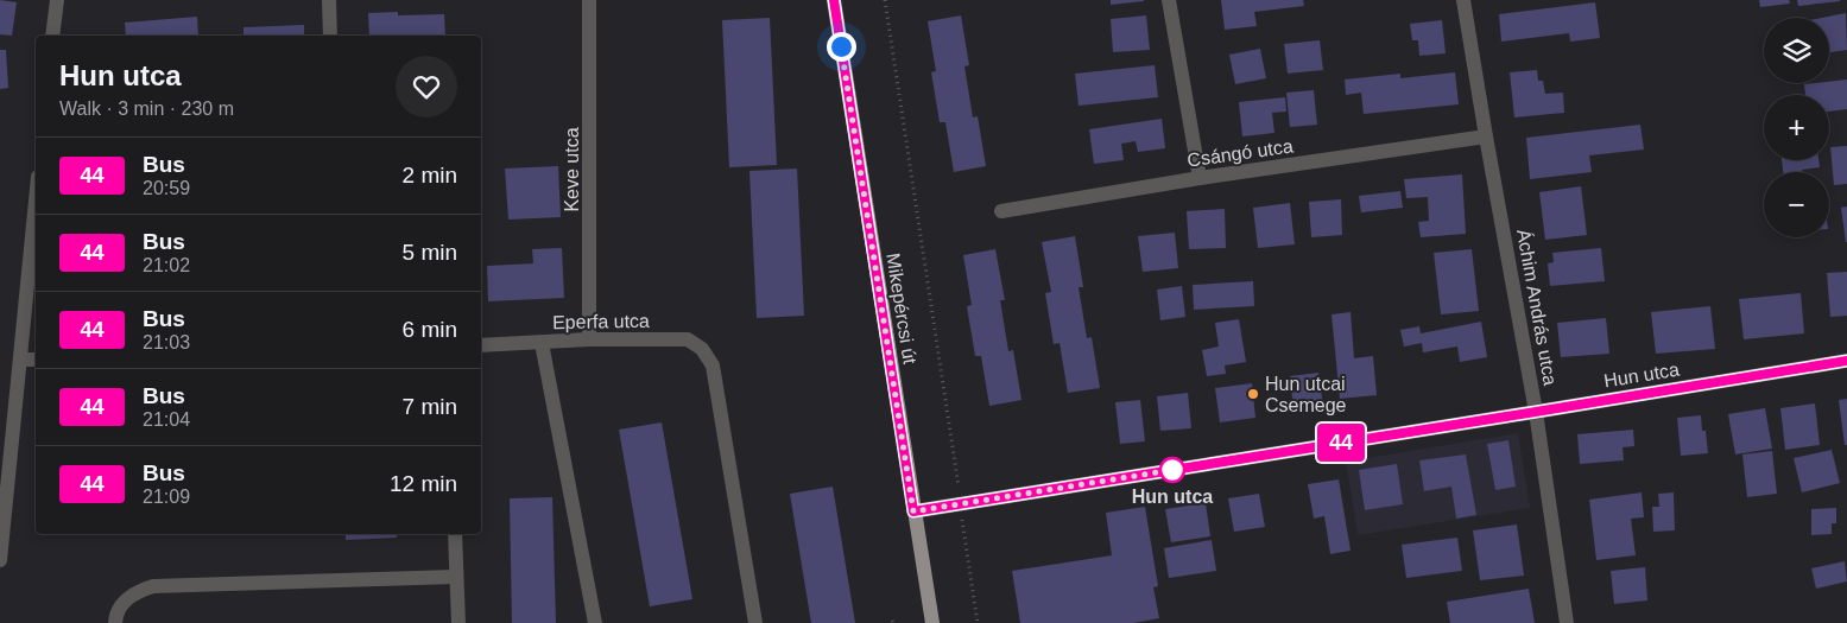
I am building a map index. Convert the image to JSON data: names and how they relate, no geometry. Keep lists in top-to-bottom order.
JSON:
{
  "streets": {
    "main road": ["Mikepércsi út"],
    "street": [
      "Csángó utca",
      "Keve utca",
      "Áchim András utca",
      "Eperfa utca",
      "Hun utca"
    ]
  },
  "crossings": [
    ["Csángó utca", "Áchim András utca"],
    ["Keve utca", "Eperfa utca"],
    ["Áchim András utca", "Hun utca"],
    ["Mikepércsi út", "Hun utca"]
  ],
  "places": ["Hun utcai Csemege", "Hun utca"],
  "lines": ["bus line 44"],
  "page": {
    "on_map": "44",
    "map_buttons": ["+", "−"],
    "heading": ["Hun utca", "Walk · 3 min · 230 m"],
    "list": [
      {
        "mark": "44",
        "name": "Bus",
        "note": "20:59",
        "value": "2 min"
      },
      {
        "mark": "44",
        "name": "Bus",
        "note": "21:02",
        "value": "5 min"
      },
      {
        "mark": "44",
        "name": "Bus",
        "note": "21:03",
        "value": "6 min"
      },
      {
        "mark": "44",
        "name": "Bus",
        "note": "21:04",
        "value": "7 min"
      },
      {
        "mark": "44",
        "name": "Bus",
        "note": "21:09",
        "value": "12 min"
      }
    ]
  }
}
